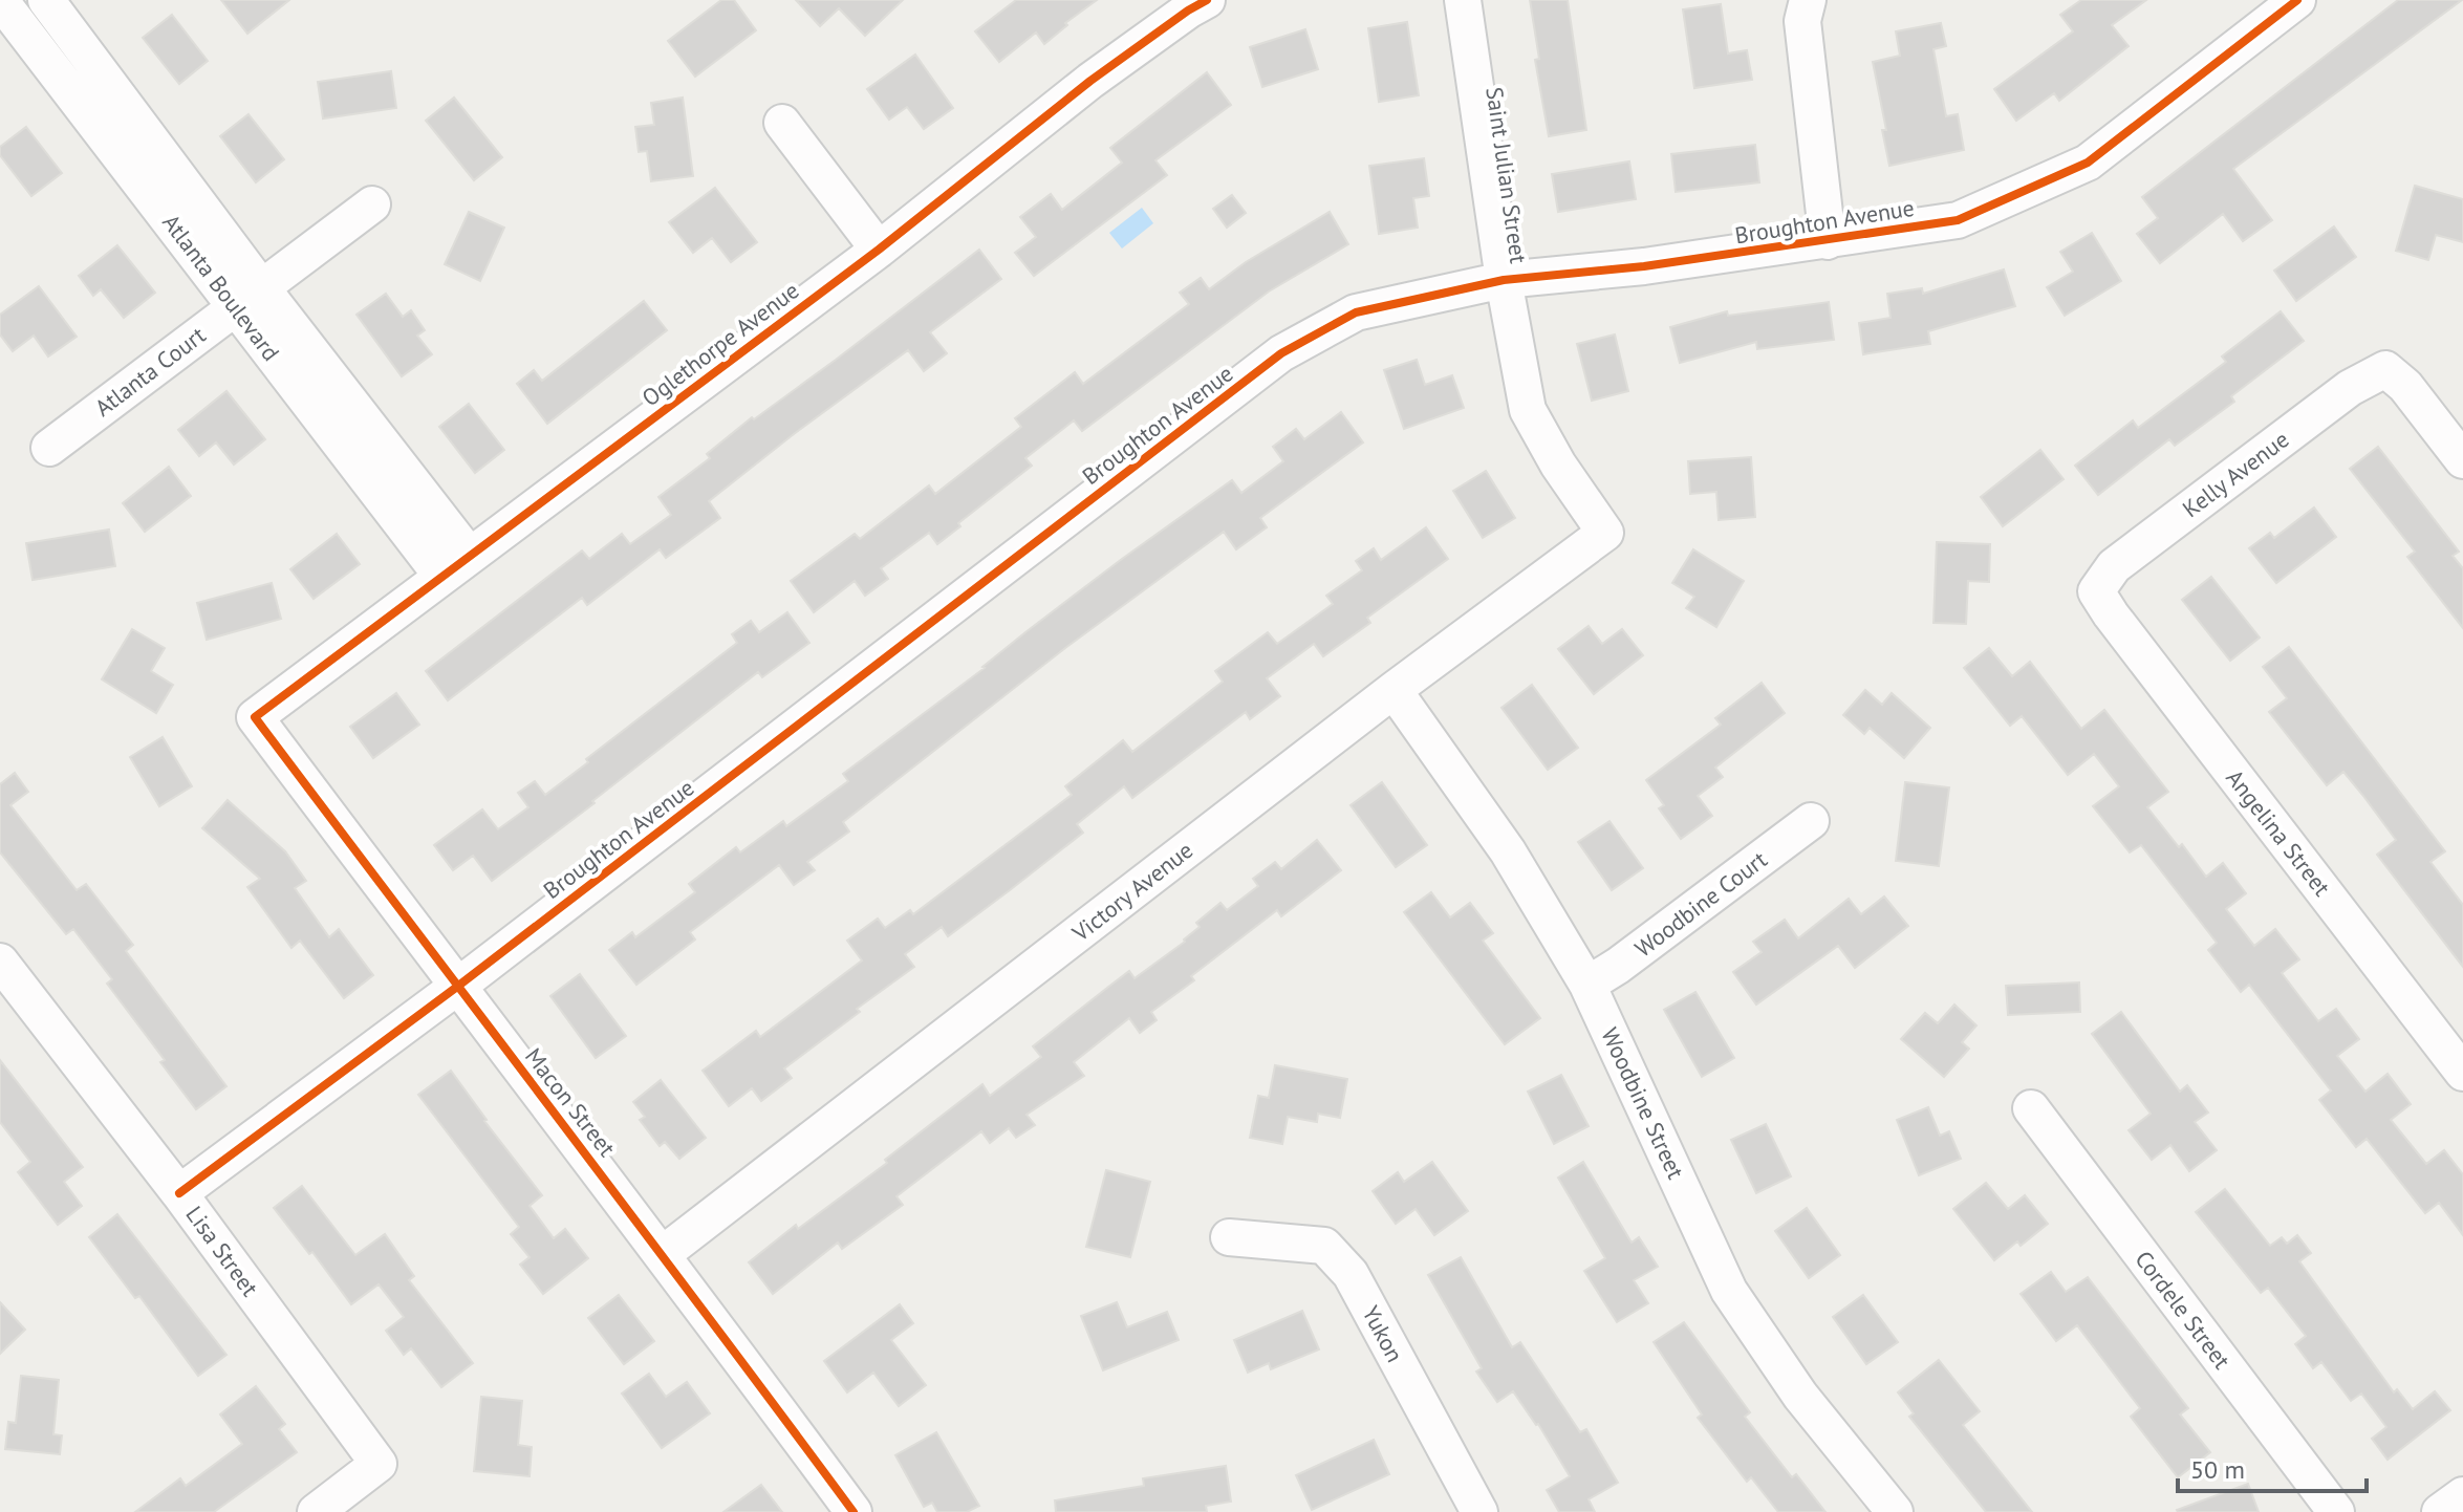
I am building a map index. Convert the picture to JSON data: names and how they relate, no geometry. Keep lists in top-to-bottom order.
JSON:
{
  "streets": {
    "street": [
      "Saint Julian Street",
      "Broughton Avenue",
      "Atlanta Boulevard",
      "Oglethorpe Avenue",
      "Atlanta Court",
      "Kelly Avenue",
      "Angelina Street",
      "Victory Avenue",
      "Woodbine Court",
      "Macon Street",
      "Woodbine Street",
      "Lisa Street",
      "Cordele Street",
      "Yukon"
    ]
  },
  "crossings": [
    ["Saint Julian Street", "Broughton Avenue"],
    ["Saint Julian Street", "Victory Avenue"],
    ["Broughton Avenue", "Macon Street"],
    ["Broughton Avenue", "Lisa Street"],
    ["Atlanta Boulevard", "Oglethorpe Avenue"],
    ["Atlanta Boulevard", "Atlanta Court"],
    ["Oglethorpe Avenue", "Macon Street"],
    ["Kelly Avenue", "Angelina Street"],
    ["Victory Avenue", "Macon Street"],
    ["Victory Avenue", "Woodbine Street"],
    ["Woodbine Court", "Woodbine Street"]
  ],
  "scale_bar": "50 m"
}
